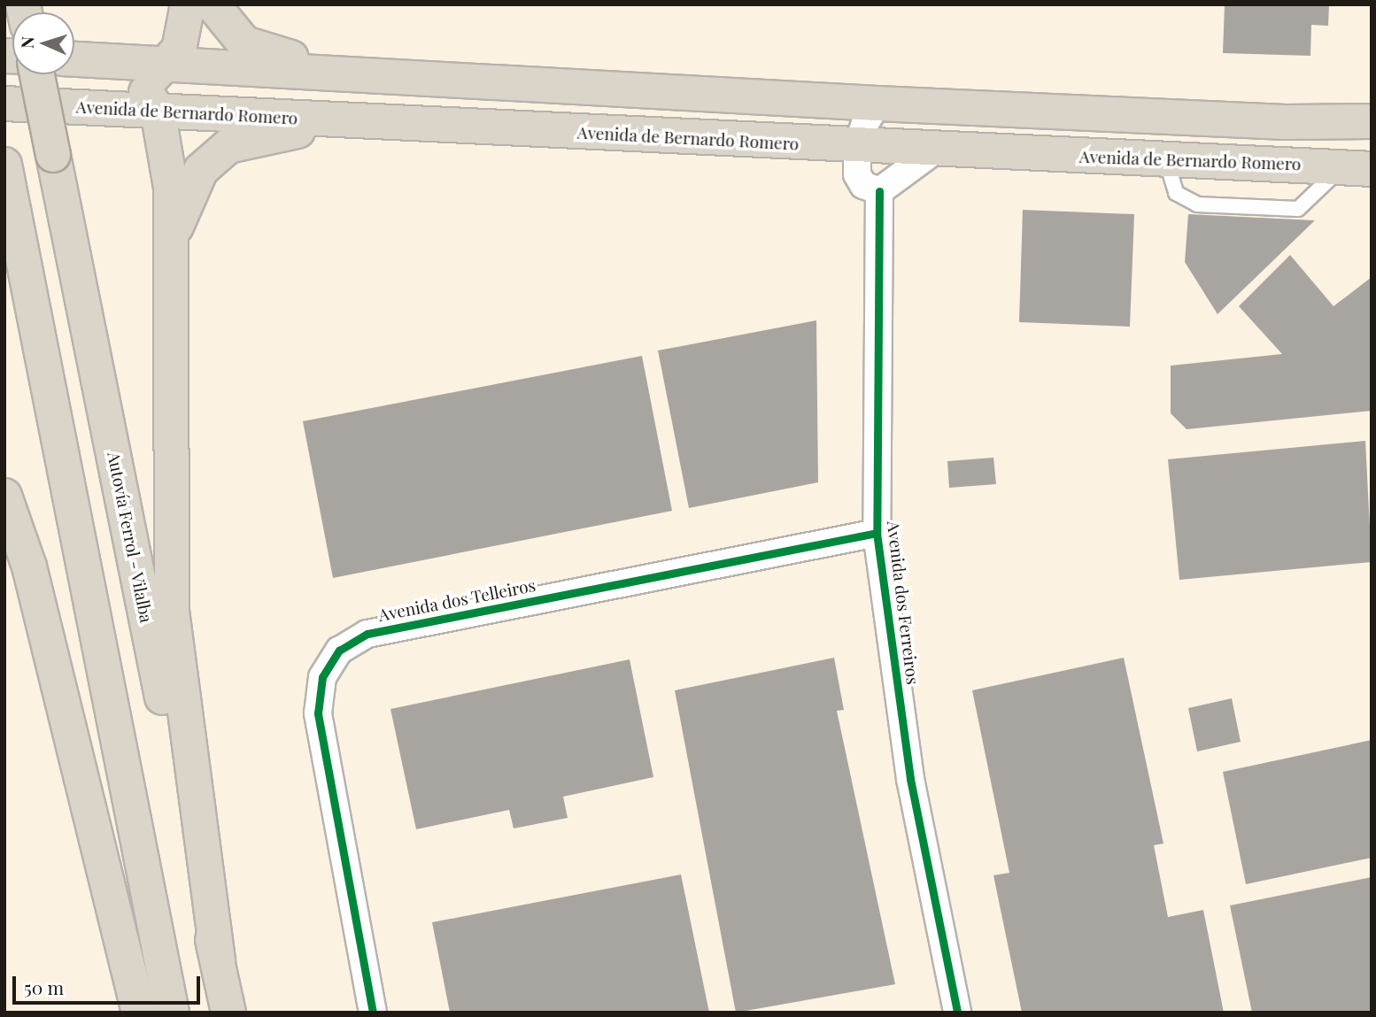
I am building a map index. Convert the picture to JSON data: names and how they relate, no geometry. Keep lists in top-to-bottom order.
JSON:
{
  "streets": {
    "highway": ["Avenida de Bernardo Romero", "Autovía Ferrol - Vilalba"],
    "street": ["Avenida dos Telleiros", "Avenida dos Ferreiros"]
  },
  "crossings": [
    ["Avenida dos Telleiros", "Avenida dos Ferreiros"]
  ],
  "scale_bar": "50 m",
  "north": "left"
}
